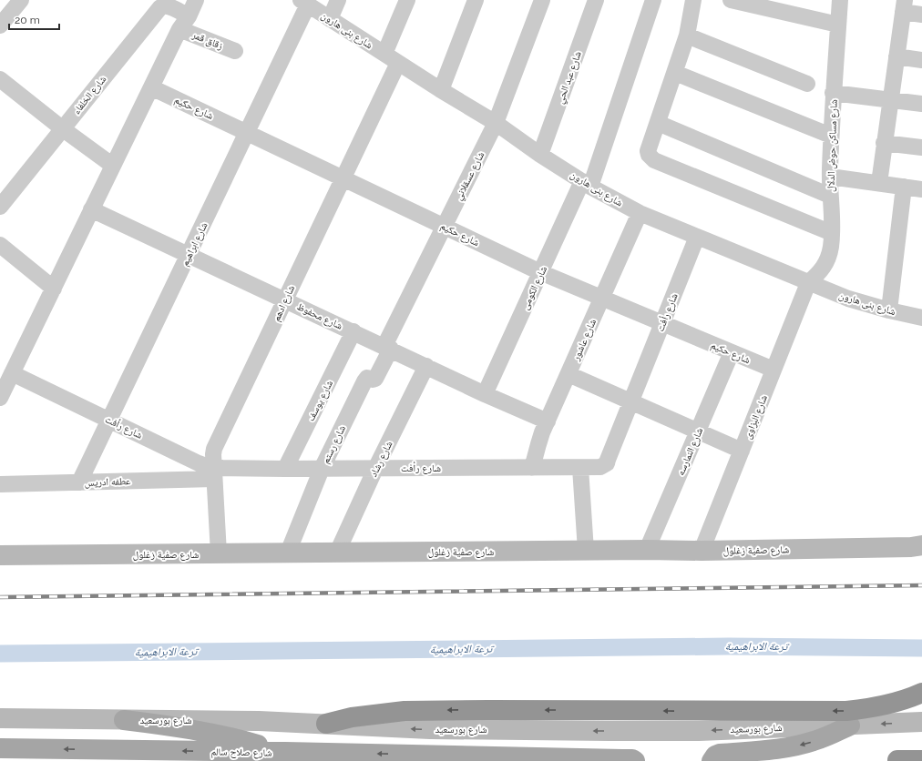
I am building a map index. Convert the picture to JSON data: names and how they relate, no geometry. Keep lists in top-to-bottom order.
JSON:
{
  "streets": {
    "main road": ["شارع صلاح سالم"],
    "street": [
      "شارع بنى هارون",
      "زقاق قمر",
      "شارع عبد الحي",
      "شارع الخلفاء",
      "شارع حكيم",
      "شارع مساكن حوض الدلال",
      "شارع عسقلاني",
      "شارع ابراهيم",
      "شارع الكومى",
      "شارع ادهم",
      "شارع رأفت",
      "شارع محفوظ",
      "شارع عاشور",
      "شارع يوسف",
      "شارع البزاوى",
      "شارع رستم",
      "شارع النمارسه",
      "شارع رشاد",
      "عطفه ادريس",
      "شارع صفية زغلول",
      "شارع بورسعيد"
    ]
  },
  "crossings": [
    ["شارع بنى هارون", "شارع عبد الحي"],
    ["شارع بنى هارون", "شارع مساكن حوض الدلال"],
    ["شارع بنى هارون", "شارع عسقلاني"],
    ["شارع بنى هارون", "شارع ابراهيم"],
    ["شارع بنى هارون", "شارع الكومى"],
    ["شارع بنى هارون", "شارع ادهم"],
    ["شارع بنى هارون", "شارع رأفت"],
    ["شارع بنى هارون", "شارع عاشور"],
    ["شارع بنى هارون", "شارع البزاوى"],
    ["زقاق قمر", "شارع الخلفاء"],
    ["شارع حكيم", "شارع عسقلاني"],
    ["شارع حكيم", "شارع ابراهيم"],
    ["شارع حكيم", "شارع الكومى"],
    ["شارع حكيم", "شارع ادهم"],
    ["شارع حكيم", "شارع رأفت"],
    ["شارع حكيم", "شارع عاشور"],
    ["شارع حكيم", "شارع البزاوى"],
    ["شارع حكيم", "شارع النمارسه"],
    ["شارع مساكن حوض الدلال", "شارع البزاوى"],
    ["شارع عسقلاني", "شارع محفوظ"],
    ["شارع عسقلاني", "شارع رستم"],
    ["شارع ابراهيم", "شارع رأفت"],
    ["شارع ابراهيم", "شارع محفوظ"],
    ["شارع ابراهيم", "عطفه ادريس"],
    ["شارع الكومى", "شارع محفوظ"],
    ["شارع ادهم", "شارع رأفت"],
    ["شارع ادهم", "شارع محفوظ"],
    ["شارع ادهم", "عطفه ادريس"],
    ["شارع ادهم", "شارع صفية زغلول"],
    ["شارع رأفت", "شارع عاشور"],
    ["شارع رأفت", "شارع يوسف"],
    ["شارع رأفت", "شارع رستم"],
    ["شارع رأفت", "شارع رشاد"],
    ["شارع رأفت", "عطفه ادريس"],
    ["شارع محفوظ", "شارع عاشور"],
    ["شارع محفوظ", "شارع يوسف"],
    ["شارع محفوظ", "شارع رستم"],
    ["شارع محفوظ", "شارع رشاد"],
    ["شارع البزاوى", "شارع صفية زغلول"],
    ["شارع رستم", "شارع صفية زغلول"],
    ["شارع النمارسه", "شارع صفية زغلول"],
    ["شارع رشاد", "شارع صفية زغلول"]
  ],
  "one_way": ["شارع بورسعيد", "شارع صلاح سالم"],
  "water": ["ترعة الابراهيمية"],
  "scale_bar": "20 m"
}
